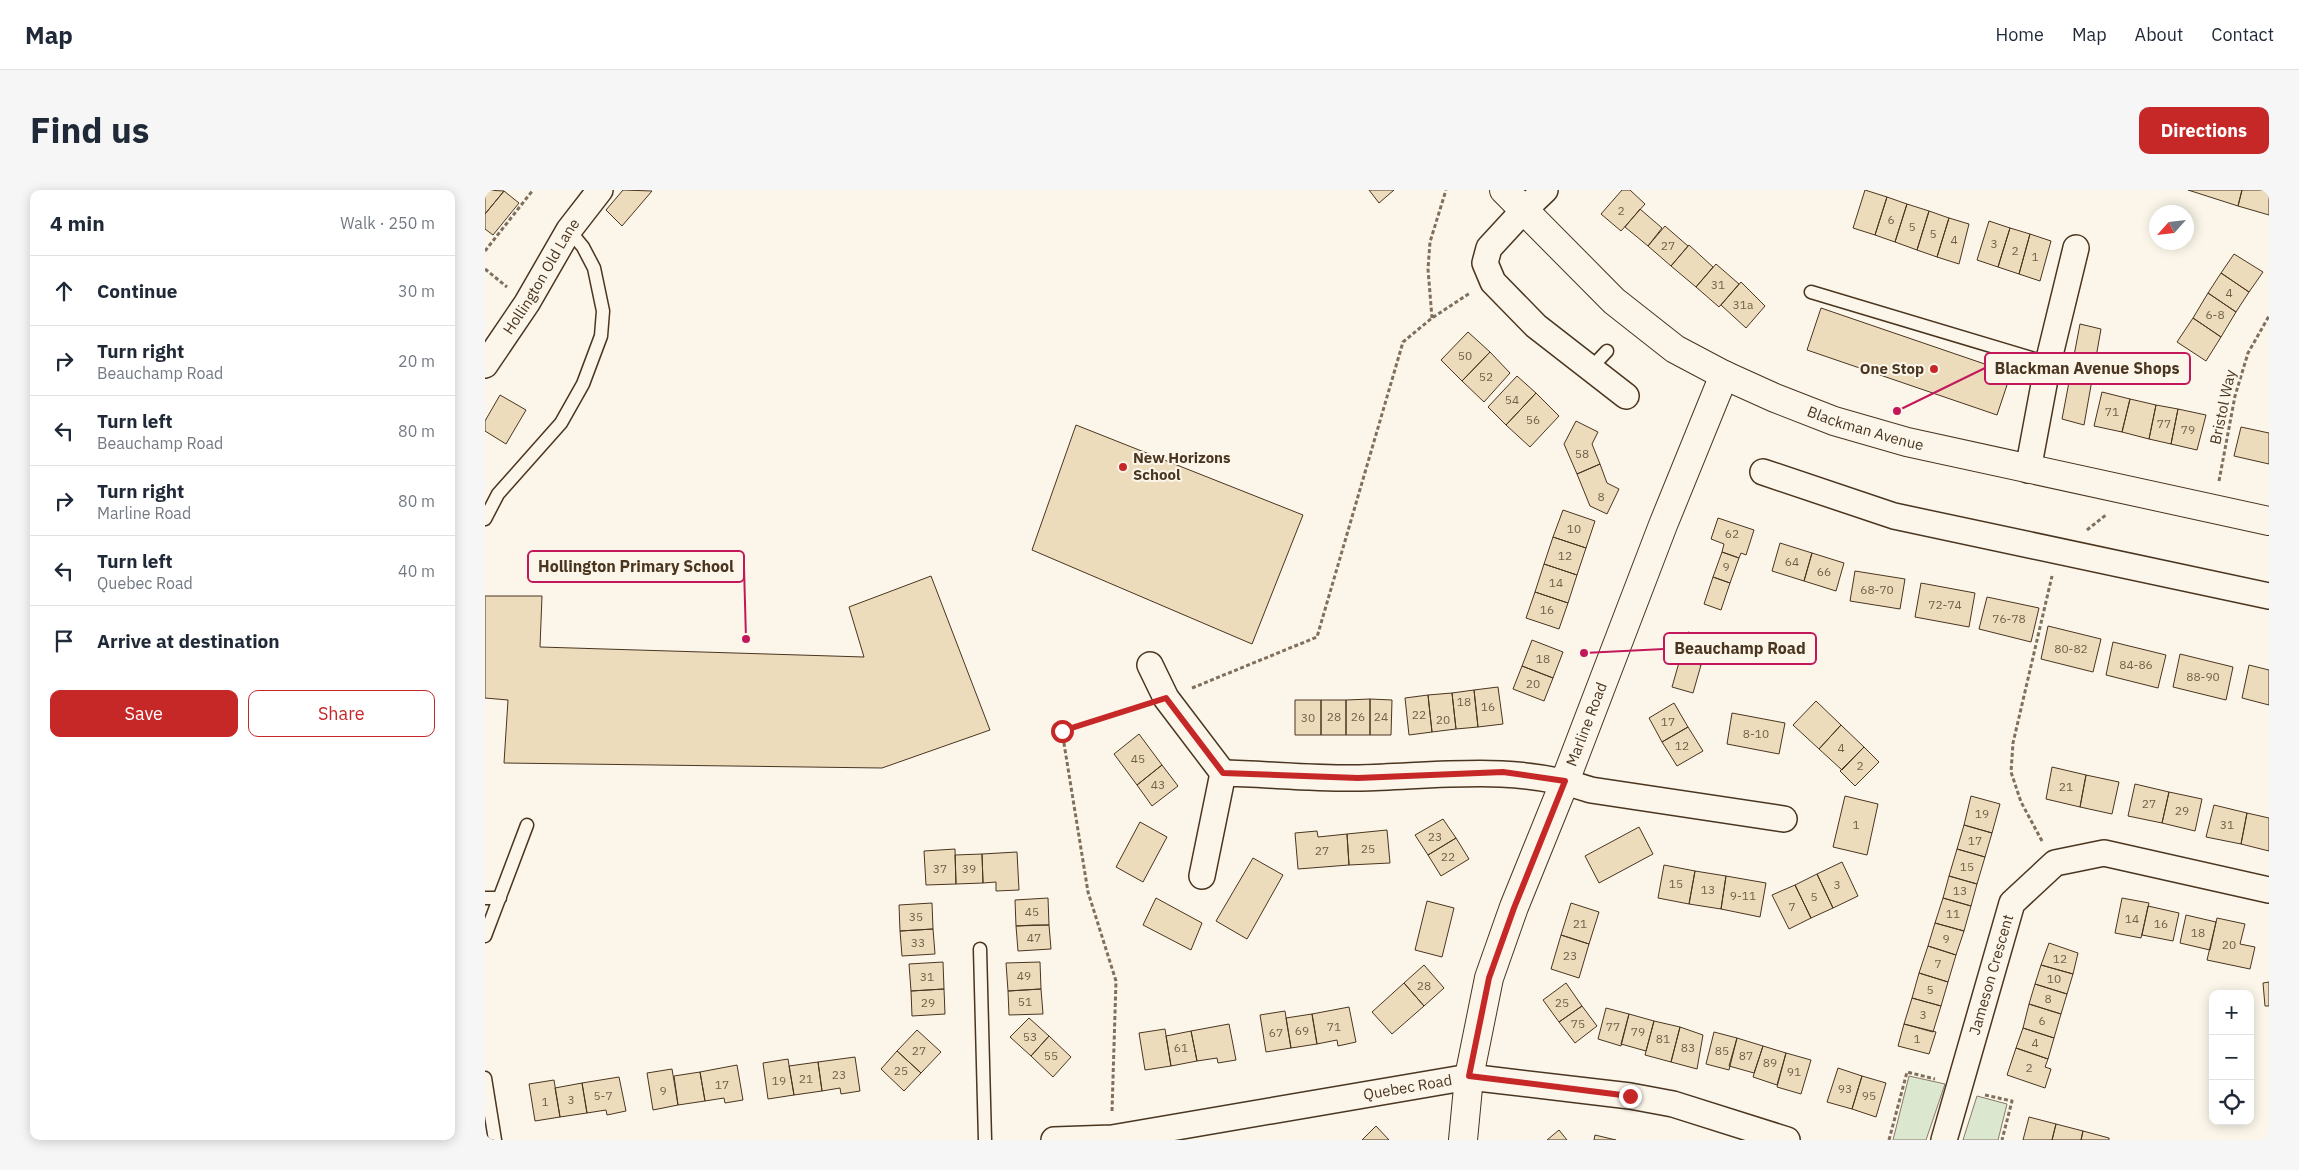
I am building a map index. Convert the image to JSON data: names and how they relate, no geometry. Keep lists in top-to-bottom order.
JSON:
{
  "streets": {
    "street": [
      "Hollington Old Lane",
      "Blackman Avenue",
      "Marline Road",
      "Jameson Crescent",
      "Quebec Road"
    ],
    "path": ["Bristol Way"]
  },
  "crossings": [
    ["Bristol Way", "Blackman Avenue"],
    ["Blackman Avenue", "Marline Road"],
    ["Marline Road", "Quebec Road"]
  ],
  "places": [
    "One Stop",
    "Blackman Avenue Shops",
    "New Horizons School",
    "Hollington Primary School",
    "Beauchamp Road"
  ],
  "house_numbers": [
    "2",
    "6",
    "5",
    "5",
    "4",
    "3",
    "27",
    "2",
    "1",
    "31",
    "4",
    "31a",
    "6-8",
    "50",
    "52",
    "54",
    "71",
    "56",
    "77",
    "79",
    "58",
    "8",
    "10",
    "62",
    "12",
    "64",
    "9",
    "66",
    "14",
    "68-70",
    "72-74",
    "16",
    "76-78",
    "80-82",
    "18",
    "84-86",
    "88-90",
    "20",
    "18",
    "16",
    "22",
    "28",
    "26",
    "24",
    "30",
    "20",
    "17",
    "8-10",
    "12",
    "4",
    "45",
    "2",
    "43",
    "21",
    "27",
    "29",
    "19",
    "1",
    "31",
    "23",
    "17",
    "25",
    "27",
    "22",
    "15",
    "37",
    "39",
    "15",
    "3",
    "13",
    "13",
    "9-11",
    "5",
    "7",
    "45",
    "11",
    "35",
    "14",
    "21",
    "16",
    "18",
    "47",
    "9",
    "33",
    "20",
    "23",
    "12",
    "7",
    "49",
    "31",
    "10",
    "28",
    "5",
    "8",
    "51",
    "29",
    "25",
    "3",
    "6",
    "75",
    "71",
    "77",
    "69",
    "79",
    "67",
    "53",
    "81",
    "1",
    "4",
    "61",
    "83",
    "27",
    "85",
    "55",
    "87",
    "89",
    "2",
    "25",
    "91",
    "23",
    "21",
    "19",
    "17",
    "93",
    "9",
    "5-7",
    "95",
    "3",
    "1"
  ],
  "north": "bottom left",
  "page": {
    "header": "Map",
    "nav": [
      "Home",
      "Map",
      "About",
      "Contact"
    ],
    "title": "Find us",
    "buttons": [
      "Directions",
      ["Save", "Share"]
    ],
    "heading": ["4 min", "Walk · 250 m"],
    "list": [
      ["Continue", "30 m"],
      ["Turn right", "Beauchamp Road", "20 m"],
      ["Turn left", "Beauchamp Road", "80 m"],
      ["Turn right", "Marline Road", "80 m"],
      ["Turn left", "Quebec Road", "40 m"],
      "Arrive at destination"
    ],
    "map_buttons": ["+", "−"]
  }
}
